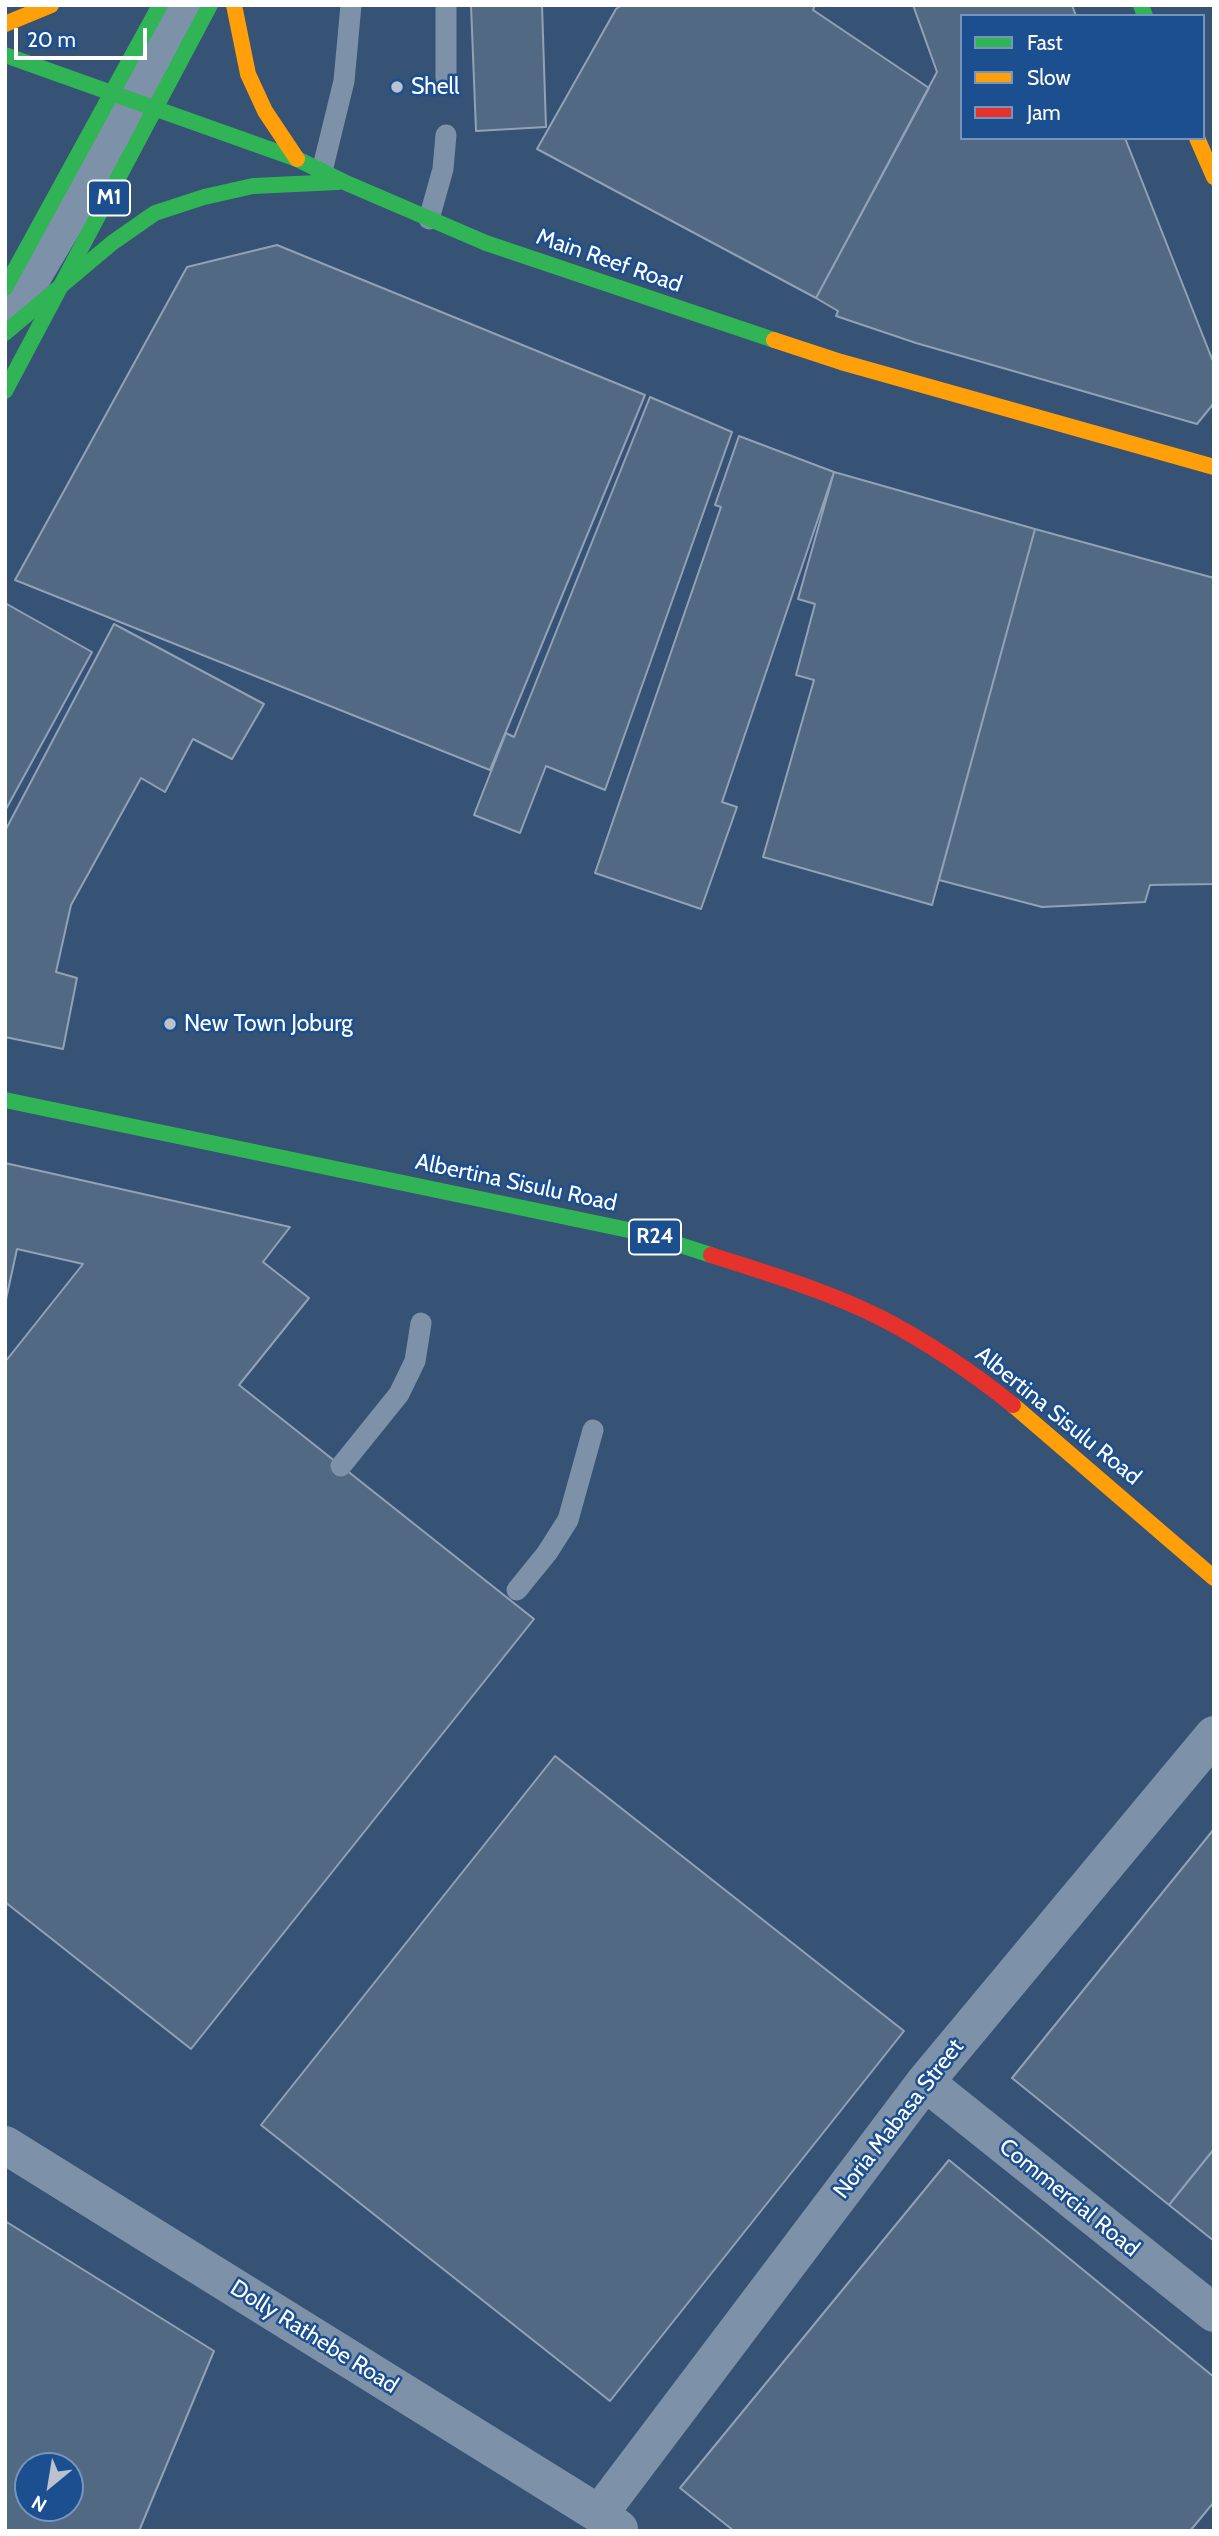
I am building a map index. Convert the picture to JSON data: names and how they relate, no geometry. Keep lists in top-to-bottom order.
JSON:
{
  "streets": {
    "main road": [
      "M1",
      "Main Reef Road",
      "Albertina Sisulu Road",
      "R24"
    ],
    "street": ["Noria Mabasa Street", "Commercial Road", "Dolly Rathebe Road"]
  },
  "crossings": [
    ["Noria Mabasa Street", "Commercial Road"],
    ["Noria Mabasa Street", "Dolly Rathebe Road"]
  ],
  "places": ["Shell", "New Town Joburg"],
  "legend": ["Fast", "Slow", "Jam"],
  "scale_bar": "20 m",
  "north": "bottom left"
}
